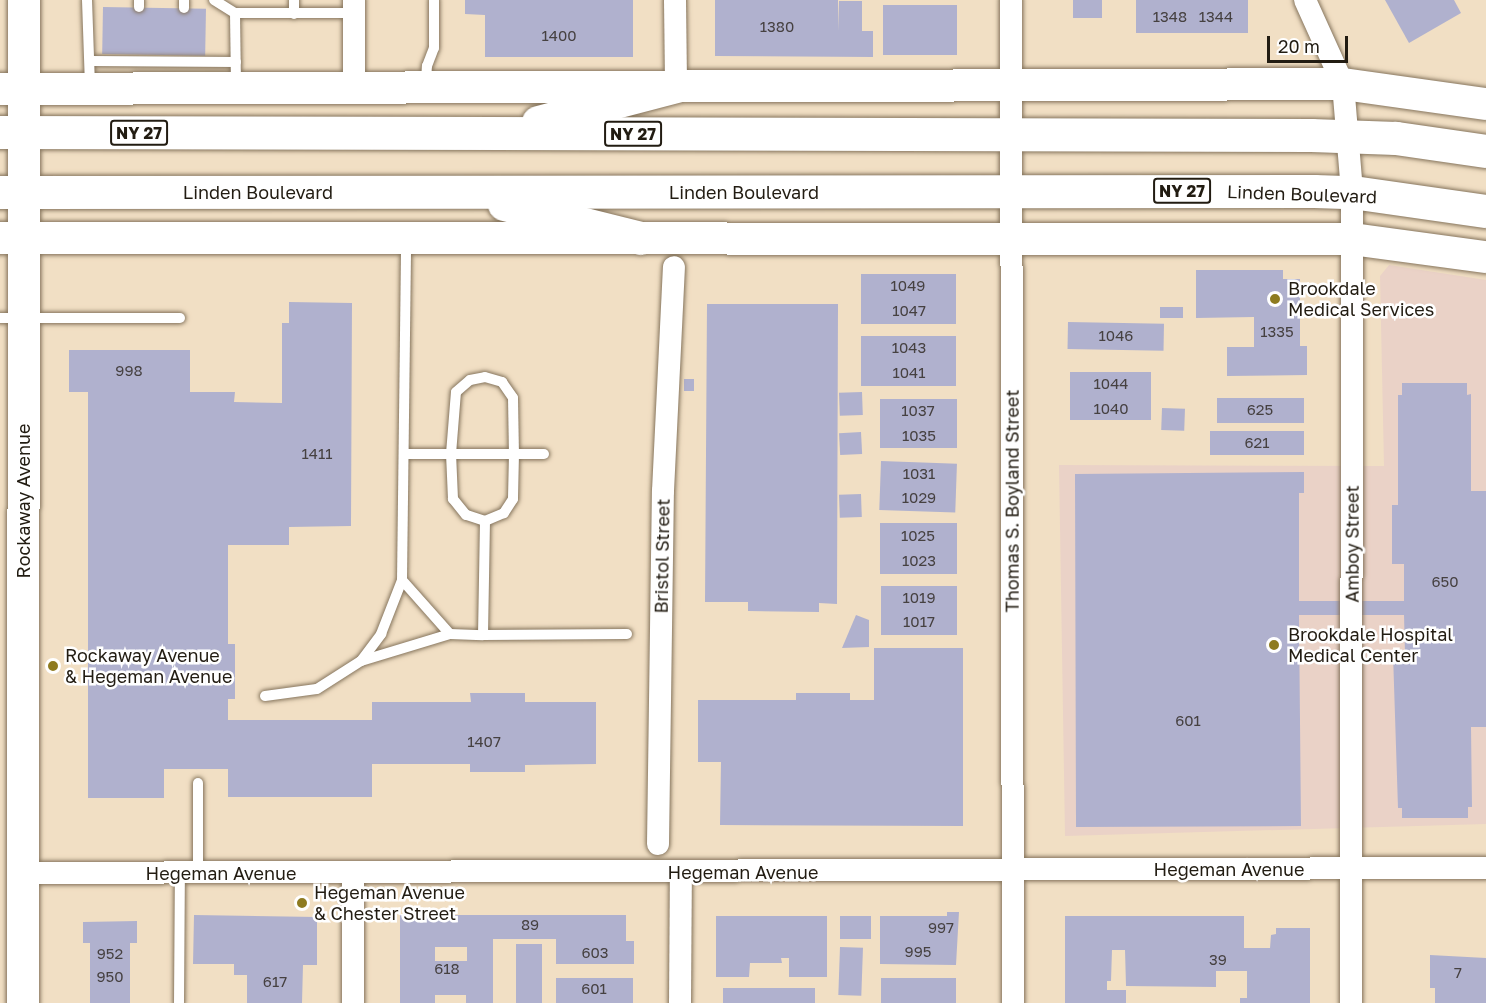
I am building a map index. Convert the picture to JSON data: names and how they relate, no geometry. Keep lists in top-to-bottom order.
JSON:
{
  "streets": {
    "highway": ["NY 27", "Linden Boulevard"],
    "street": [
      "Rockaway Avenue",
      "Thomas S. Boyland Street",
      "Amboy Street",
      "Bristol Street",
      "Hegeman Avenue"
    ]
  },
  "crossings": [
    ["NY 27", "Rockaway Avenue"],
    ["NY 27", "Thomas S. Boyland Street"],
    ["NY 27", "Amboy Street"],
    ["Linden Boulevard", "Rockaway Avenue"],
    ["Linden Boulevard", "Thomas S. Boyland Street"],
    ["Linden Boulevard", "Amboy Street"],
    ["Rockaway Avenue", "Hegeman Avenue"],
    ["Thomas S. Boyland Street", "Hegeman Avenue"],
    ["Amboy Street", "Hegeman Avenue"]
  ],
  "places": [
    "Brookdale Medical Services",
    "Brookdale Hospital Medical Center",
    "Rockaway Avenue & Hegeman Avenue",
    "Hegeman Avenue & Chester Street"
  ],
  "house_numbers": [
    "1348",
    "1344",
    "1380",
    "1400",
    "1049",
    "1047",
    "1335",
    "1046",
    "1043",
    "998",
    "1041",
    "1044",
    "1040",
    "625",
    "1037",
    "1035",
    "621",
    "1411",
    "1031",
    "1029",
    "1025",
    "1023",
    "650",
    "1019",
    "1017",
    "601",
    "1407",
    "89",
    "997",
    "995",
    "603",
    "952",
    "39",
    "618",
    "7",
    "950",
    "617",
    "601"
  ],
  "scale_bar": "20 m"
}
